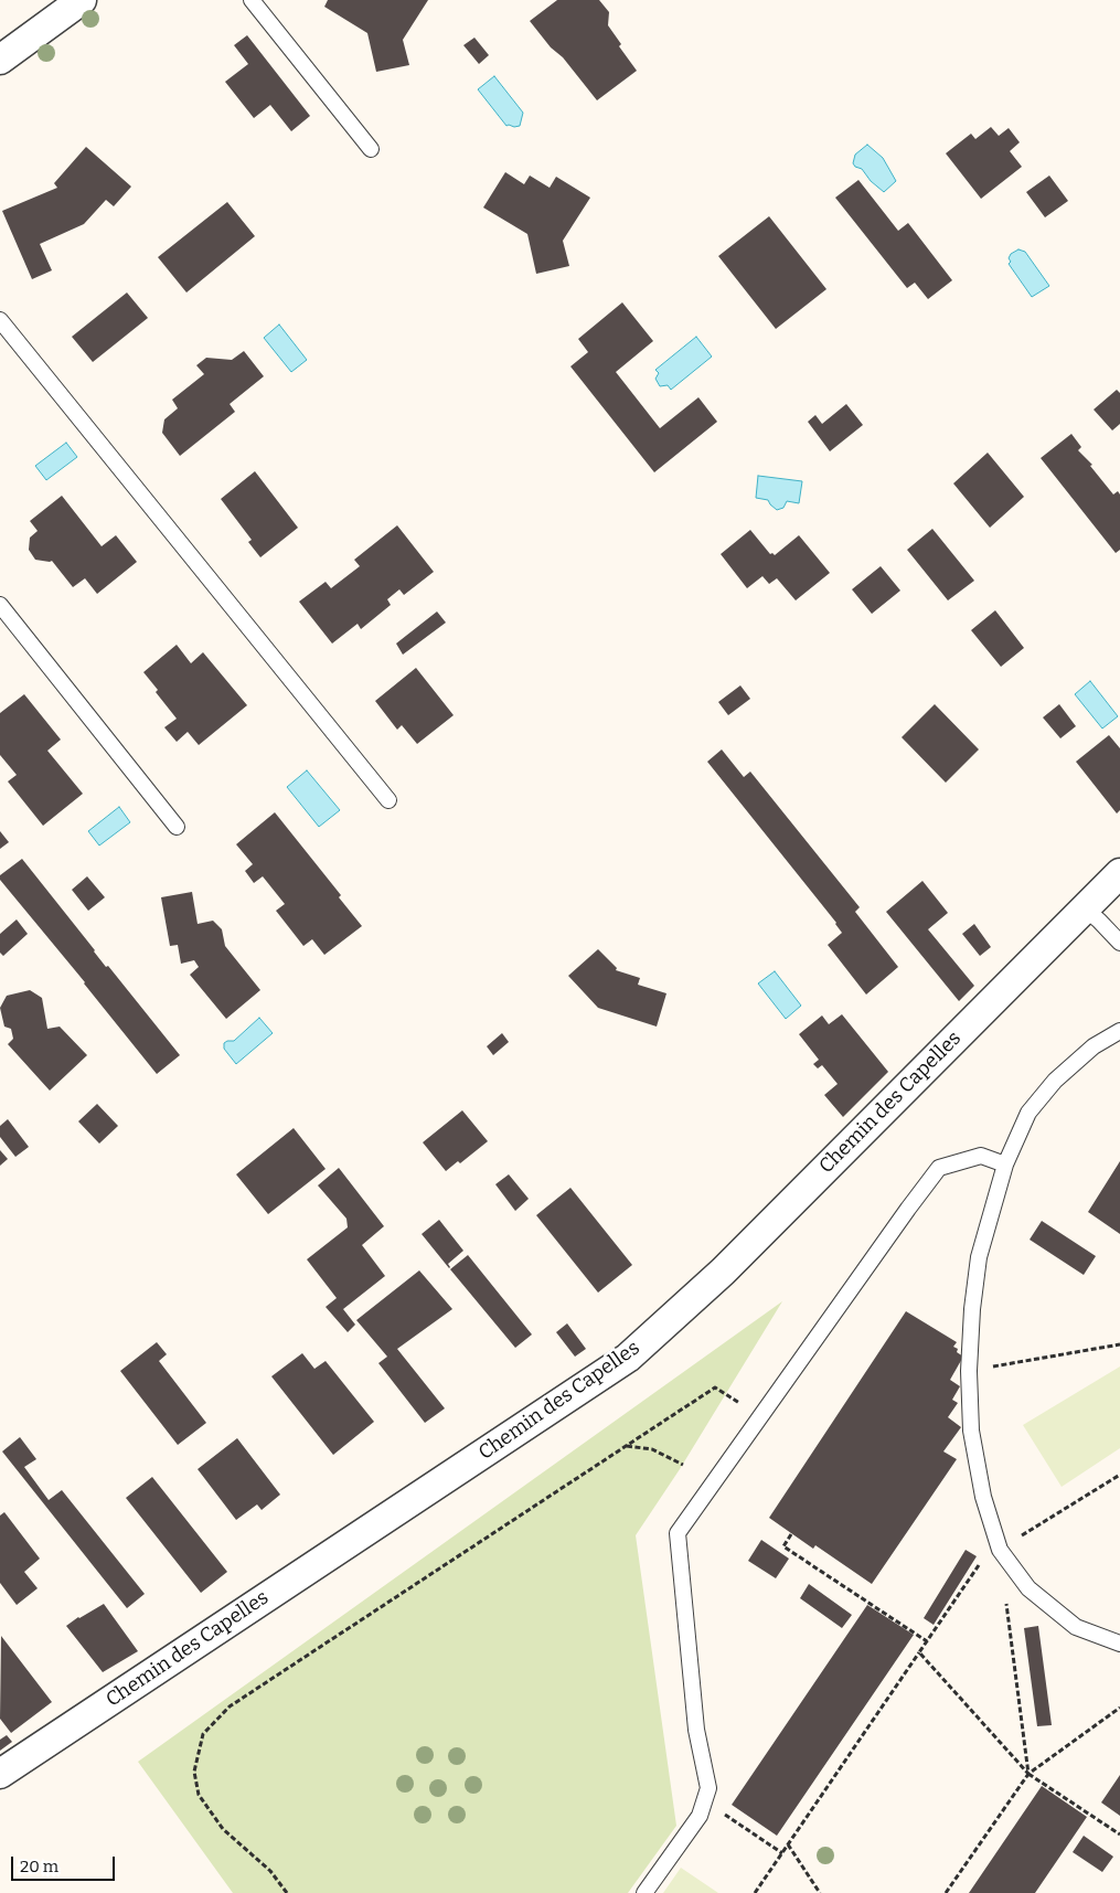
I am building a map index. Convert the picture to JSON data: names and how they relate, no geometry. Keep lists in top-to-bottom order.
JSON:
{
  "streets": {
    "street": ["Chemin des Capelles"]
  },
  "scale_bar": "20 m"
}
